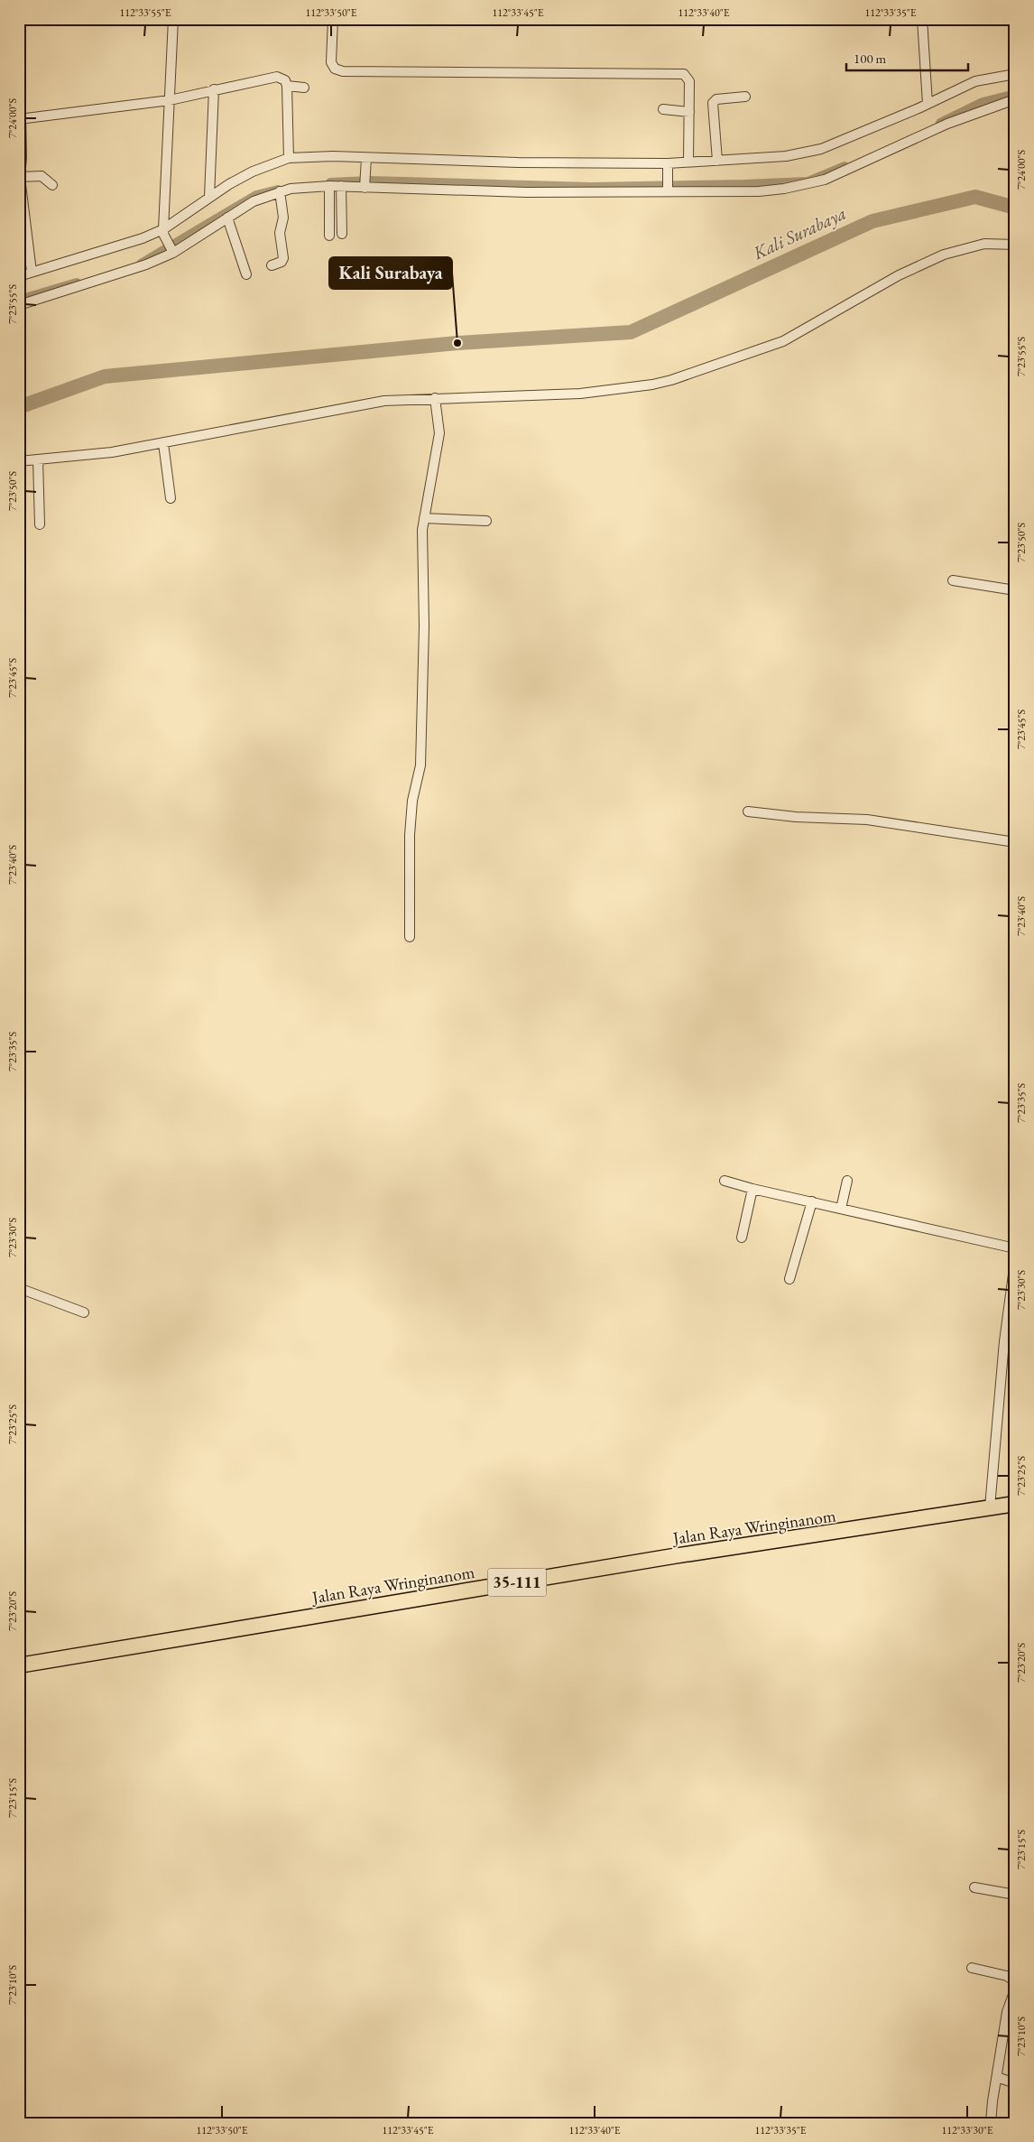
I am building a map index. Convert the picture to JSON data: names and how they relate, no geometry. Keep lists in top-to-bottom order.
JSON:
{
  "streets": {
    "main road": ["Jalan Raya Wringinanom", "35-111"]
  },
  "water": ["Kali Surabaya"],
  "places": ["Kali Surabaya"],
  "scale_bar": "100 m",
  "coordinates": [
    "112°33'55\"E",
    "112°33'50\"E",
    "112°33'45\"E",
    "112°33'40\"E",
    "112°33'35\"E",
    "7°24'00\"S",
    "7°23'55\"S",
    "7°23'50\"S",
    "7°23'45\"S",
    "7°23'40\"S",
    "7°23'35\"S",
    "7°23'30\"S",
    "7°23'25\"S",
    "7°23'20\"S",
    "7°23'15\"S",
    "7°23'10\"S",
    "112°33'30\"E"
  ]
}
